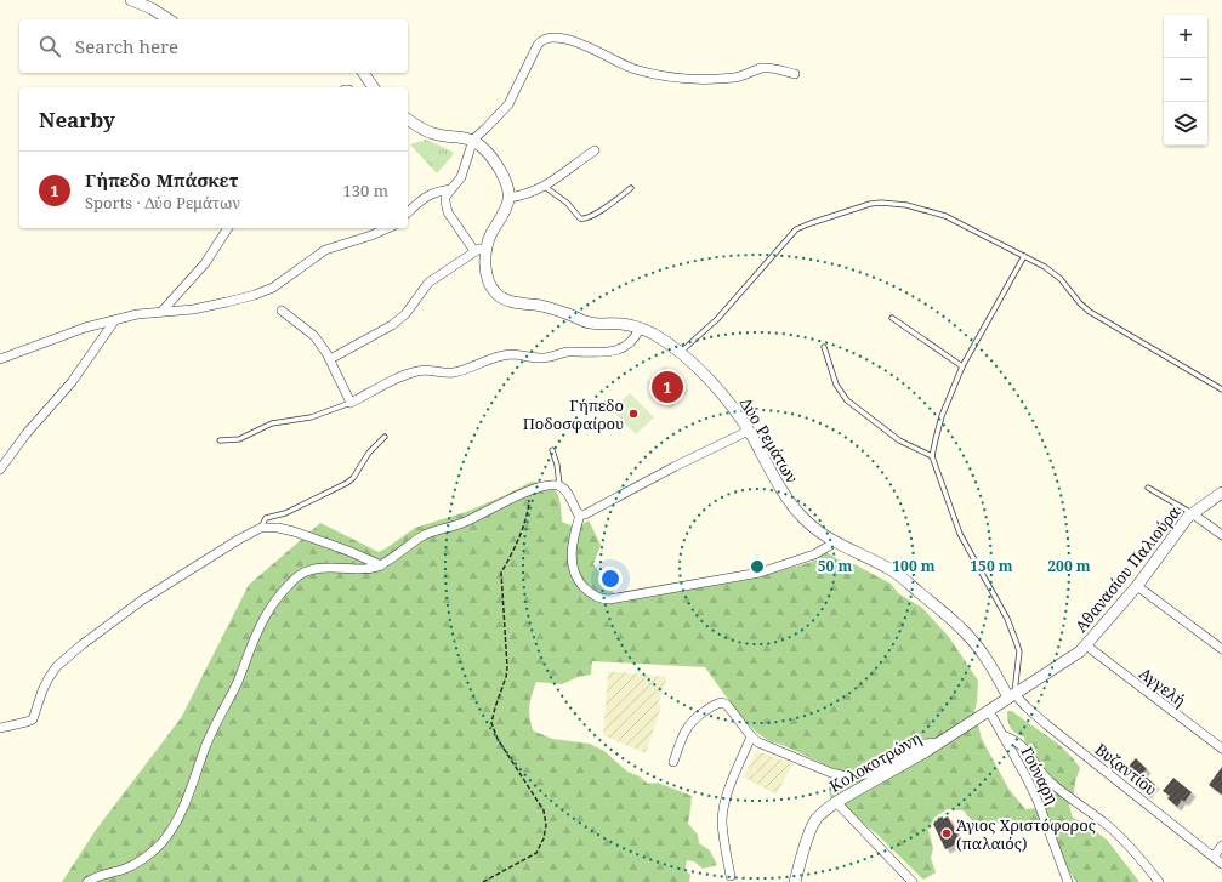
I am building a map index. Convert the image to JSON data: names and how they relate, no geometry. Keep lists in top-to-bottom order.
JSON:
{
  "streets": {
    "street": [
      "Δύο Ρεμάτων",
      "Αθανασίου Παλιούρα",
      "Αγγελή",
      "Κολοκοτρώνη",
      "Βυζαντίου",
      "Γούναρη"
    ]
  },
  "crossings": [
    ["Δύο Ρεμάτων", "Αθανασίου Παλιούρα"],
    ["Δύο Ρεμάτων", "Κολοκοτρώνη"],
    ["Δύο Ρεμάτων", "Βυζαντίου"],
    ["Αθανασίου Παλιούρα", "Αγγελή"],
    ["Αθανασίου Παλιούρα", "Κολοκοτρώνη"],
    ["Αθανασίου Παλιούρα", "Βυζαντίου"],
    ["Κολοκοτρώνη", "Βυζαντίου"],
    ["Κολοκοτρώνη", "Γούναρη"]
  ],
  "places": ["Γήπεδο Ποδοσφαίρου", "Άγιος Χριστόφορος (παλαιός)"],
  "page": {
    "map_buttons": ["+", "−"],
    "search": "Search here",
    "heading": "Nearby",
    "list": [
      {
        "mark": "1",
        "name": "Γήπεδο Μπάσκετ",
        "note": "Sports · Δύο Ρεμάτων",
        "value": "130 m"
      }
    ],
    "pins": "1"
  },
  "rings": [
    "50 m",
    "100 m",
    "150 m",
    "200 m"
  ]
}
